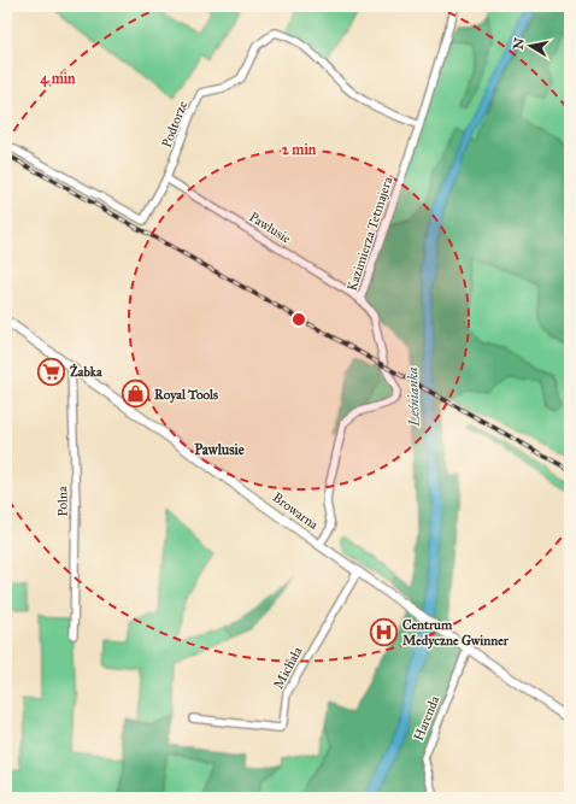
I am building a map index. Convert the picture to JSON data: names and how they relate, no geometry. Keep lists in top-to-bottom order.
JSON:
{
  "streets": {
    "street": [
      "Podtorze",
      "Pawlusie",
      "Kazimierza Tetmajera",
      "Polna",
      "Browarna",
      "Michała",
      "Harenda"
    ]
  },
  "crossings": [
    ["Podtorze", "Pawlusie"],
    ["Podtorze", "Kazimierza Tetmajera"],
    ["Pawlusie", "Kazimierza Tetmajera"],
    ["Kazimierza Tetmajera", "Browarna"],
    ["Polna", "Browarna"],
    ["Browarna", "Michała"],
    ["Browarna", "Harenda"]
  ],
  "districts": ["Pawlusie"],
  "water": ["Leśnianka"],
  "places": {
    "supermarket": ["Żabka"],
    "shop": ["Royal Tools"],
    "hospital": ["Centrum Medyczne Gwinner"]
  },
  "north": "left",
  "rings": ["4 min", "2 min"]
}
